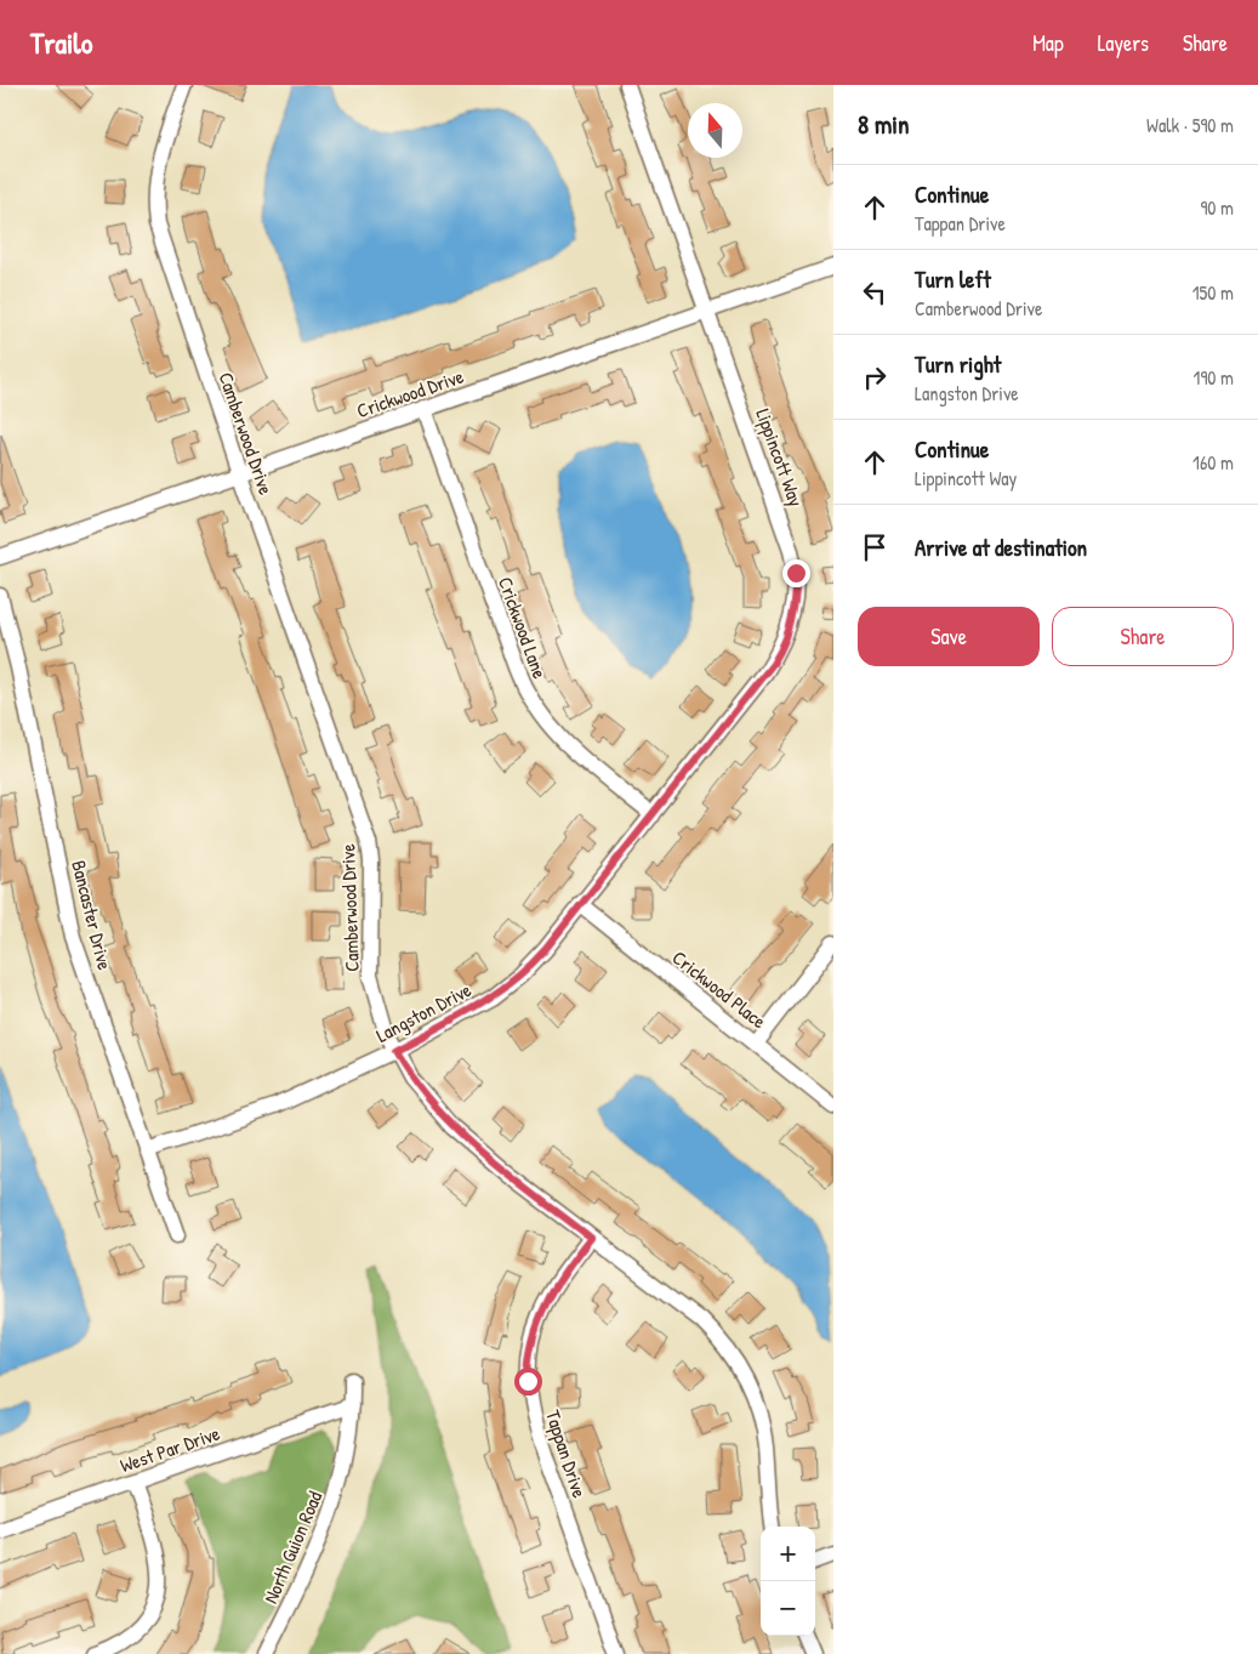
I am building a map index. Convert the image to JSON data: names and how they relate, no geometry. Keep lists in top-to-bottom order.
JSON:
{
  "streets": {
    "street": [
      "Crickwood Drive",
      "Camberwood Drive",
      "Lippincott Way",
      "Crickwood Lane",
      "Bancaster Drive",
      "Crickwood Place",
      "Langston Drive",
      "West Par Drive",
      "Tappan Drive",
      "North Guion Road"
    ]
  },
  "crossings": [
    ["Crickwood Drive", "Camberwood Drive"],
    ["Crickwood Drive", "Lippincott Way"],
    ["Crickwood Drive", "Crickwood Lane"],
    ["Camberwood Drive", "Langston Drive"],
    ["Camberwood Drive", "Tappan Drive"],
    ["Lippincott Way", "Crickwood Lane"],
    ["Lippincott Way", "Langston Drive"],
    ["Crickwood Lane", "Langston Drive"],
    ["Bancaster Drive", "Langston Drive"],
    ["Crickwood Place", "Langston Drive"],
    ["West Par Drive", "North Guion Road"]
  ],
  "north": "top",
  "page": {
    "header": "Trailo",
    "nav": ["Map", "Layers", "Share"],
    "heading": ["8 min", "Walk · 590 m"],
    "list": [
      ["Continue", "Tappan Drive", "90 m"],
      ["Turn left", "Camberwood Drive", "150 m"],
      ["Turn right", "Langston Drive", "190 m"],
      ["Continue", "Lippincott Way", "160 m"],
      "Arrive at destination"
    ],
    "buttons": ["Save", "Share"],
    "map_buttons": ["+", "−"]
  }
}
